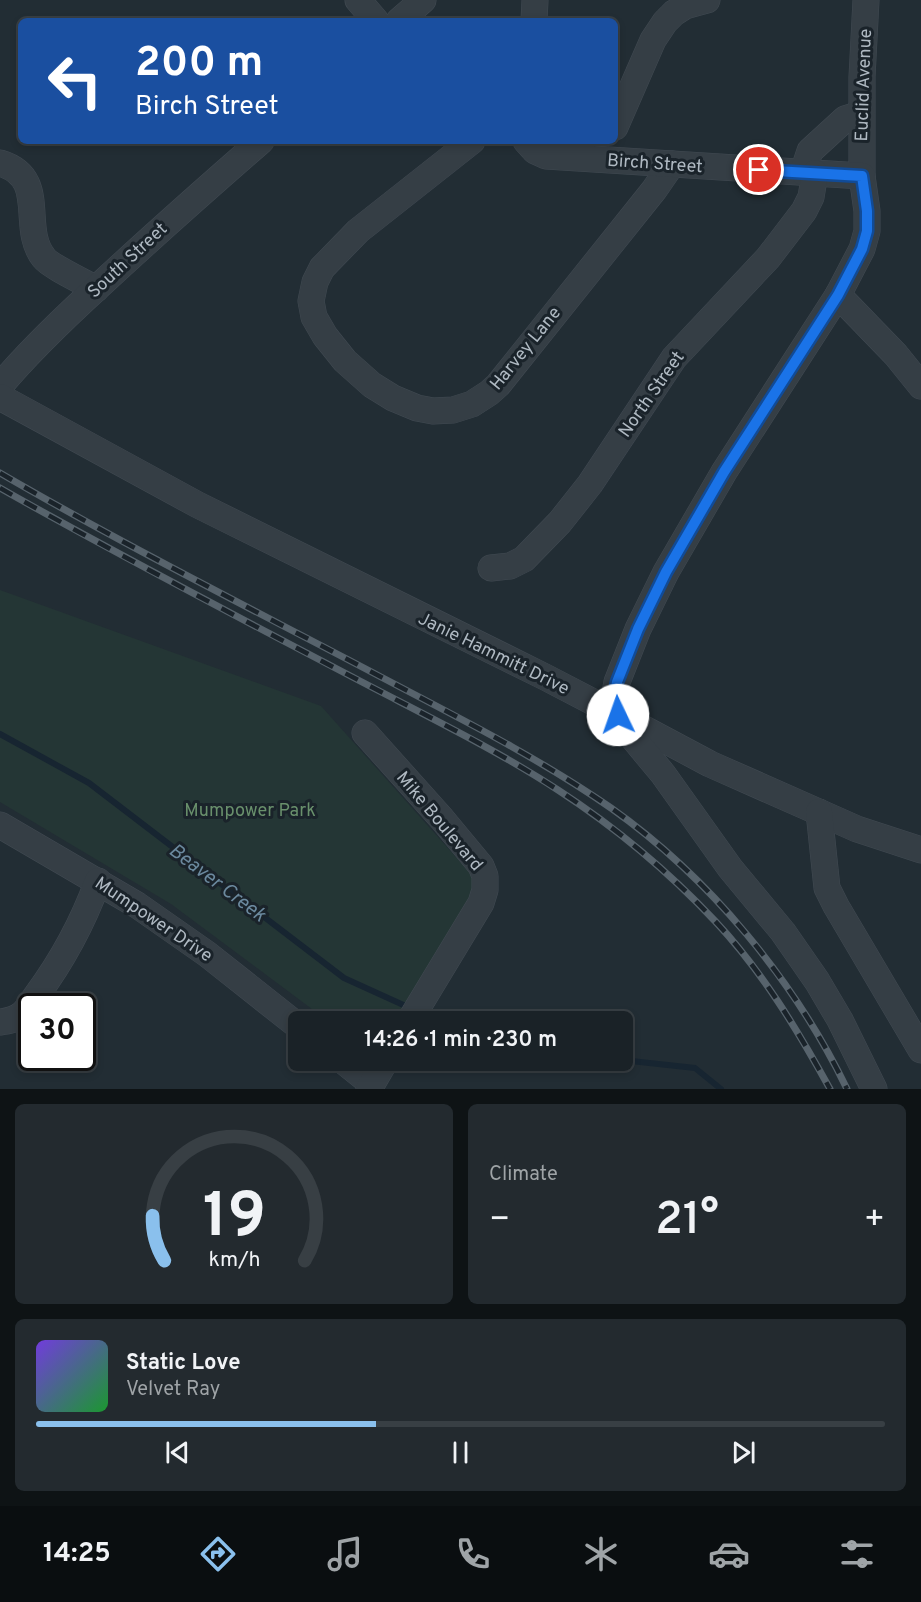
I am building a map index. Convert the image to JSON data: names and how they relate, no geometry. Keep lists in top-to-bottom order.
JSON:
{
  "streets": {
    "street": [
      "Euclid Avenue",
      "Birch Street",
      "South Street",
      "Harvey Lane",
      "North Street",
      "Janie Hammitt Drive",
      "Mike Boulevard",
      "Mumpower Drive"
    ]
  },
  "crossings": [
    ["Euclid Avenue", "Birch Street"],
    ["Euclid Avenue", "North Street"],
    ["Euclid Avenue", "Janie Hammitt Drive"],
    ["Birch Street", "Harvey Lane"],
    ["Birch Street", "North Street"]
  ],
  "water": ["Beaver Creek"],
  "parks": ["Mumpower Park"],
  "page": {
    "turn": ["200 m", "Birch Street"],
    "limit": "30",
    "trip": "14:26 · 1 min · 230 m",
    "tile": "Climate",
    "heat": ["−", "21°", "+"],
    "song": ["Static Love", "Velvet Ray"],
    "tabs": "14:25",
    "gauge": ["19", "km/h"]
  }
}
